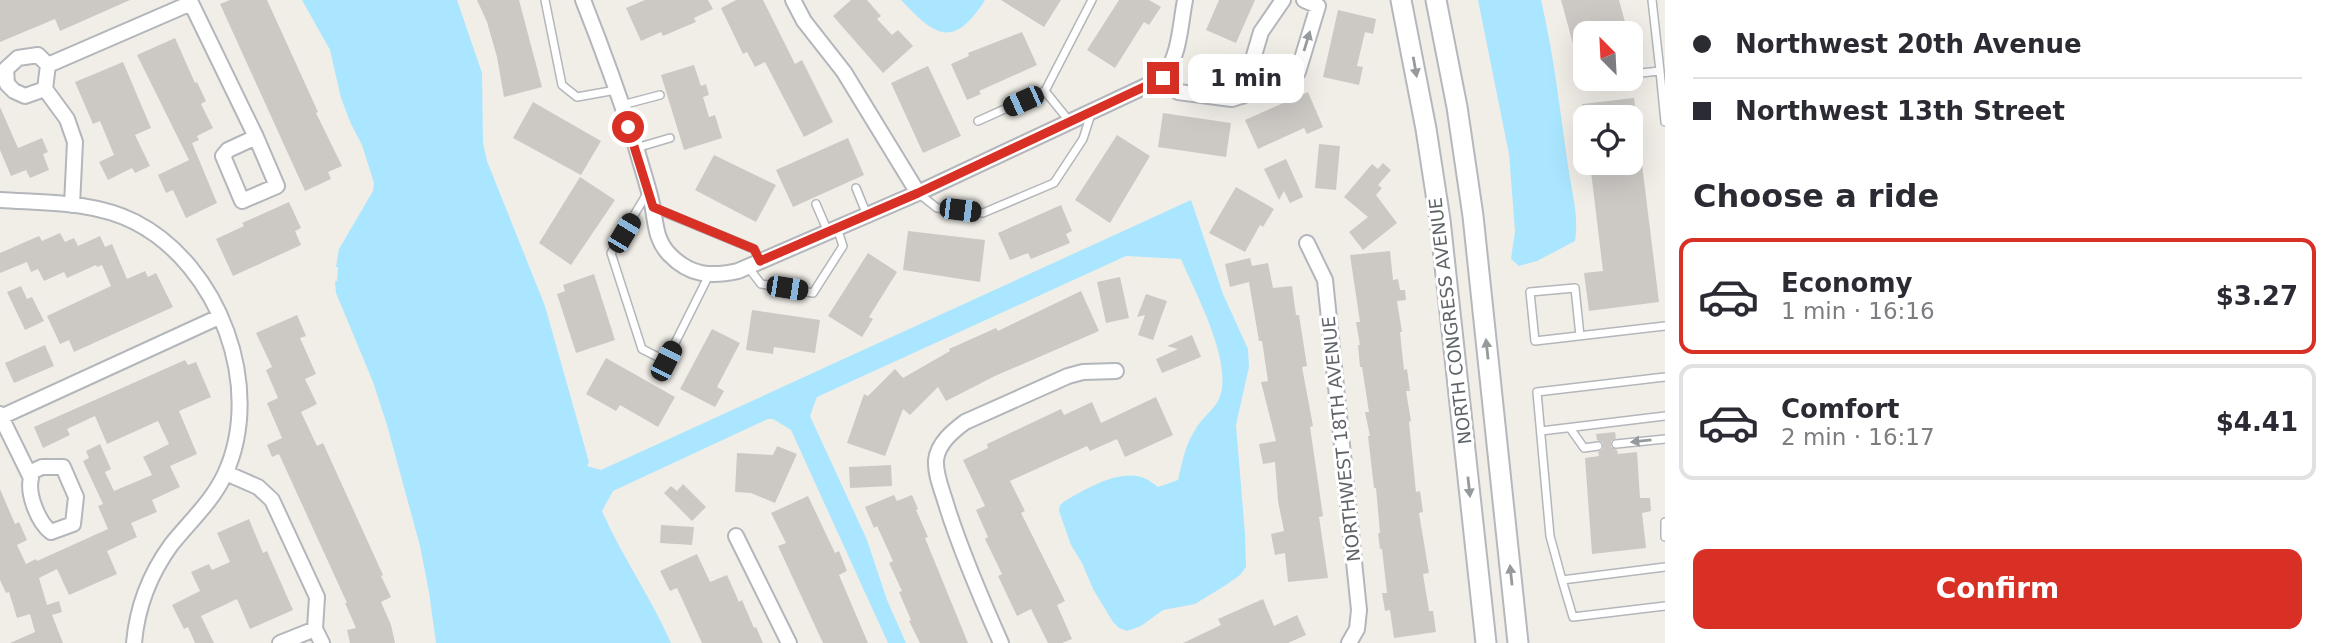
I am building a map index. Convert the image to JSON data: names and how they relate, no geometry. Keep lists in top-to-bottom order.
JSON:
{
  "streets": {
    "main road": ["NORTH CONGRESS AVENUE"],
    "street": ["NORTHWEST 18TH AVENUE"]
  },
  "north": "top left",
  "page": {
    "banner": ["Northwest 20th Avenue", "Northwest 13th Street"],
    "bubble": "1 min",
    "heading": "Choose a ride",
    "list": [
      {
        "name": "Economy",
        "note": "1 min · 16:16",
        "value": "$3.27"
      },
      {
        "name": "Comfort",
        "note": "2 min · 16:17",
        "value": "$4.41"
      }
    ],
    "buttons": "Confirm"
  }
}
